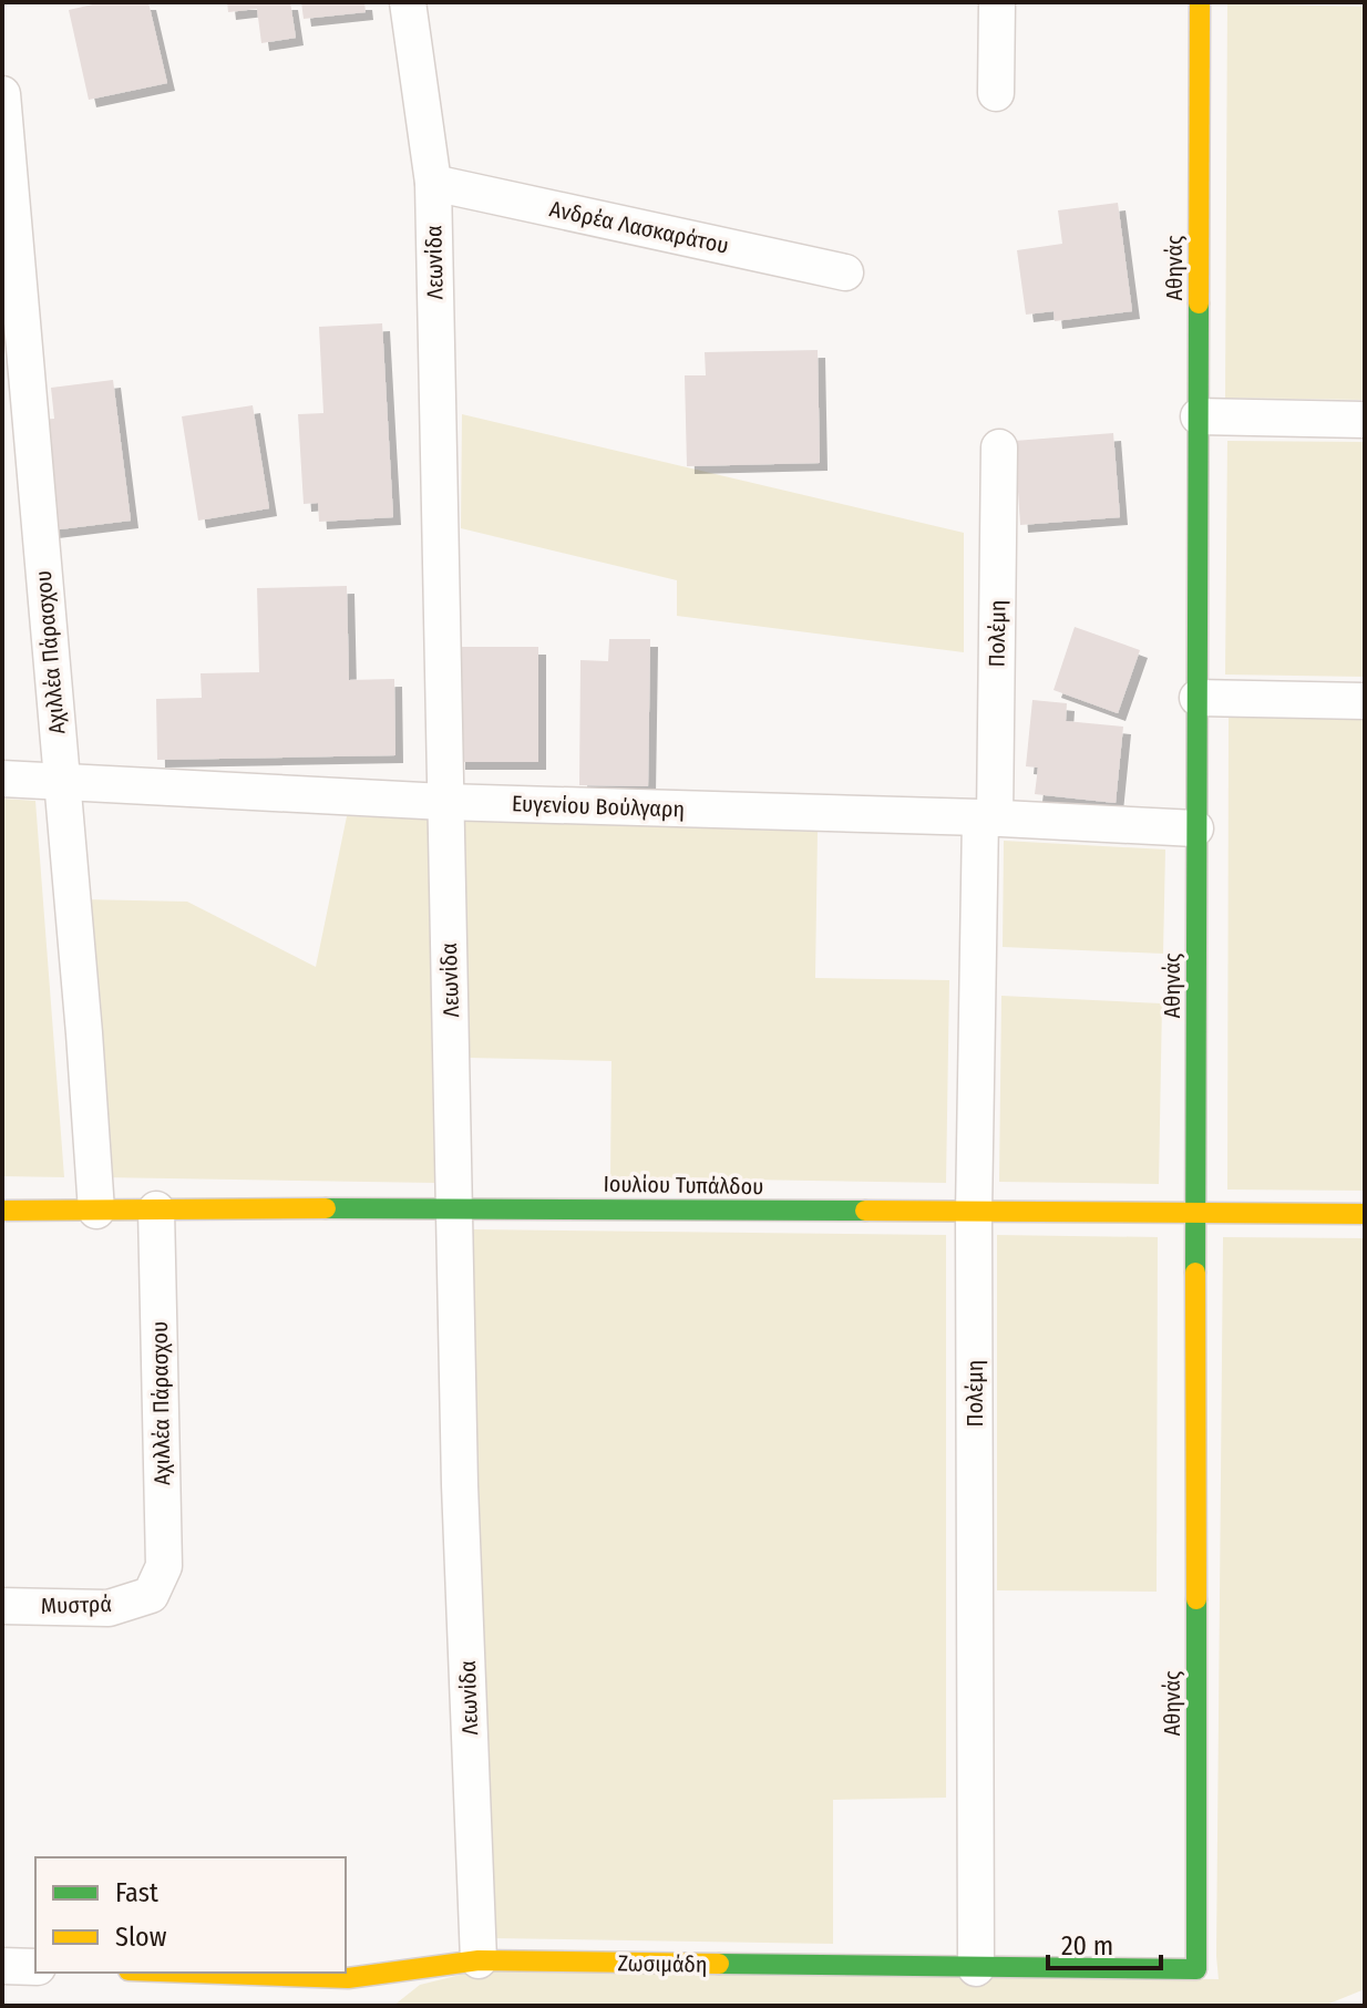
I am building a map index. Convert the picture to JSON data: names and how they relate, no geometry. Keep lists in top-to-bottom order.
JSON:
{
  "streets": {
    "street": [
      "Ανδρέα Λασκαράτου",
      "Λεωνίδα",
      "Αθηνάς",
      "Πολέμη",
      "Αχιλλέα Πάρασχου",
      "Ευγενίου Βούλγαρη",
      "Ιουλίου Τυπάλδου",
      "Μυστρά",
      "Ζωσιμάδη"
    ]
  },
  "crossings": [
    ["Ανδρέα Λασκαράτου", "Λεωνίδα"],
    ["Λεωνίδα", "Ευγενίου Βούλγαρη"],
    ["Λεωνίδα", "Ιουλίου Τυπάλδου"],
    ["Λεωνίδα", "Ζωσιμάδη"],
    ["Αθηνάς", "Ευγενίου Βούλγαρη"],
    ["Αθηνάς", "Ιουλίου Τυπάλδου"],
    ["Αθηνάς", "Ζωσιμάδη"],
    ["Πολέμη", "Ευγενίου Βούλγαρη"],
    ["Πολέμη", "Ιουλίου Τυπάλδου"],
    ["Πολέμη", "Ζωσιμάδη"],
    ["Αχιλλέα Πάρασχου", "Ευγενίου Βούλγαρη"],
    ["Αχιλλέα Πάρασχου", "Ιουλίου Τυπάλδου"],
    ["Αχιλλέα Πάρασχου", "Μυστρά"]
  ],
  "legend": ["Fast", "Slow"],
  "scale_bar": "20 m"
}
